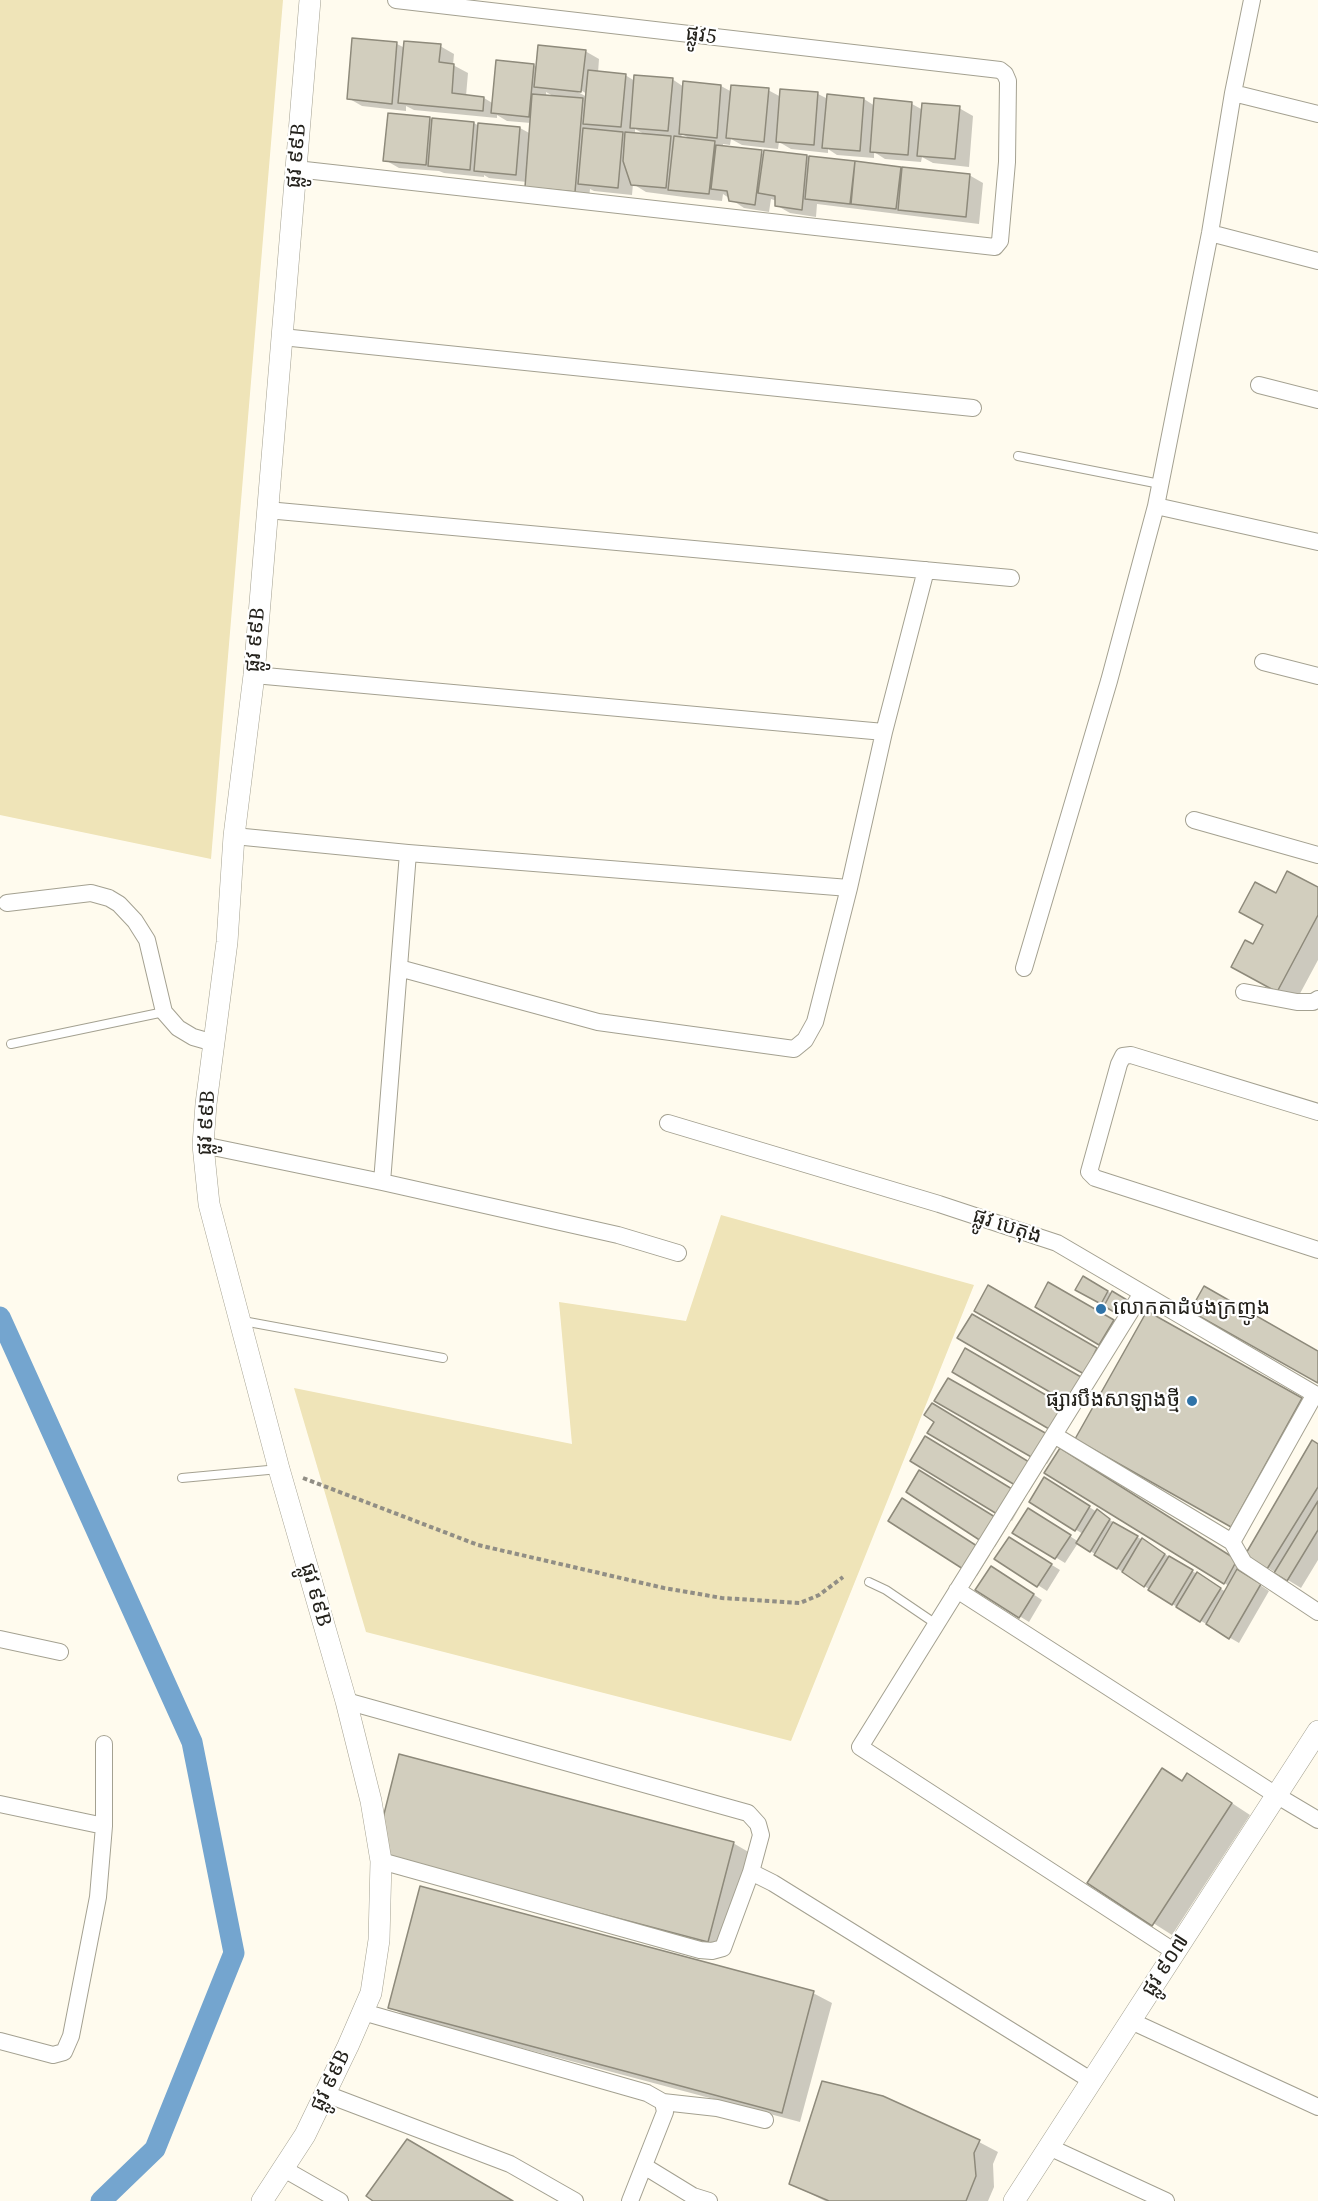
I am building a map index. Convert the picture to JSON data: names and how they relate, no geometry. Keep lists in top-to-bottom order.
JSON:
{
  "streets": {
    "street": [
      "ផ្លូវ5",
      "ផ្លូវ ៩៩B",
      "ផ្លូវ បេតុង",
      "ផ្លូវ ៩០៧"
    ]
  },
  "crossings": [
    ["ផ្លូវ5", "ផ្លូវ ៩៩B"]
  ],
  "places": ["លោកតាដំបងក្រញូង", "ផ្សារបឹងសាឡាងថ្មី"]
}
